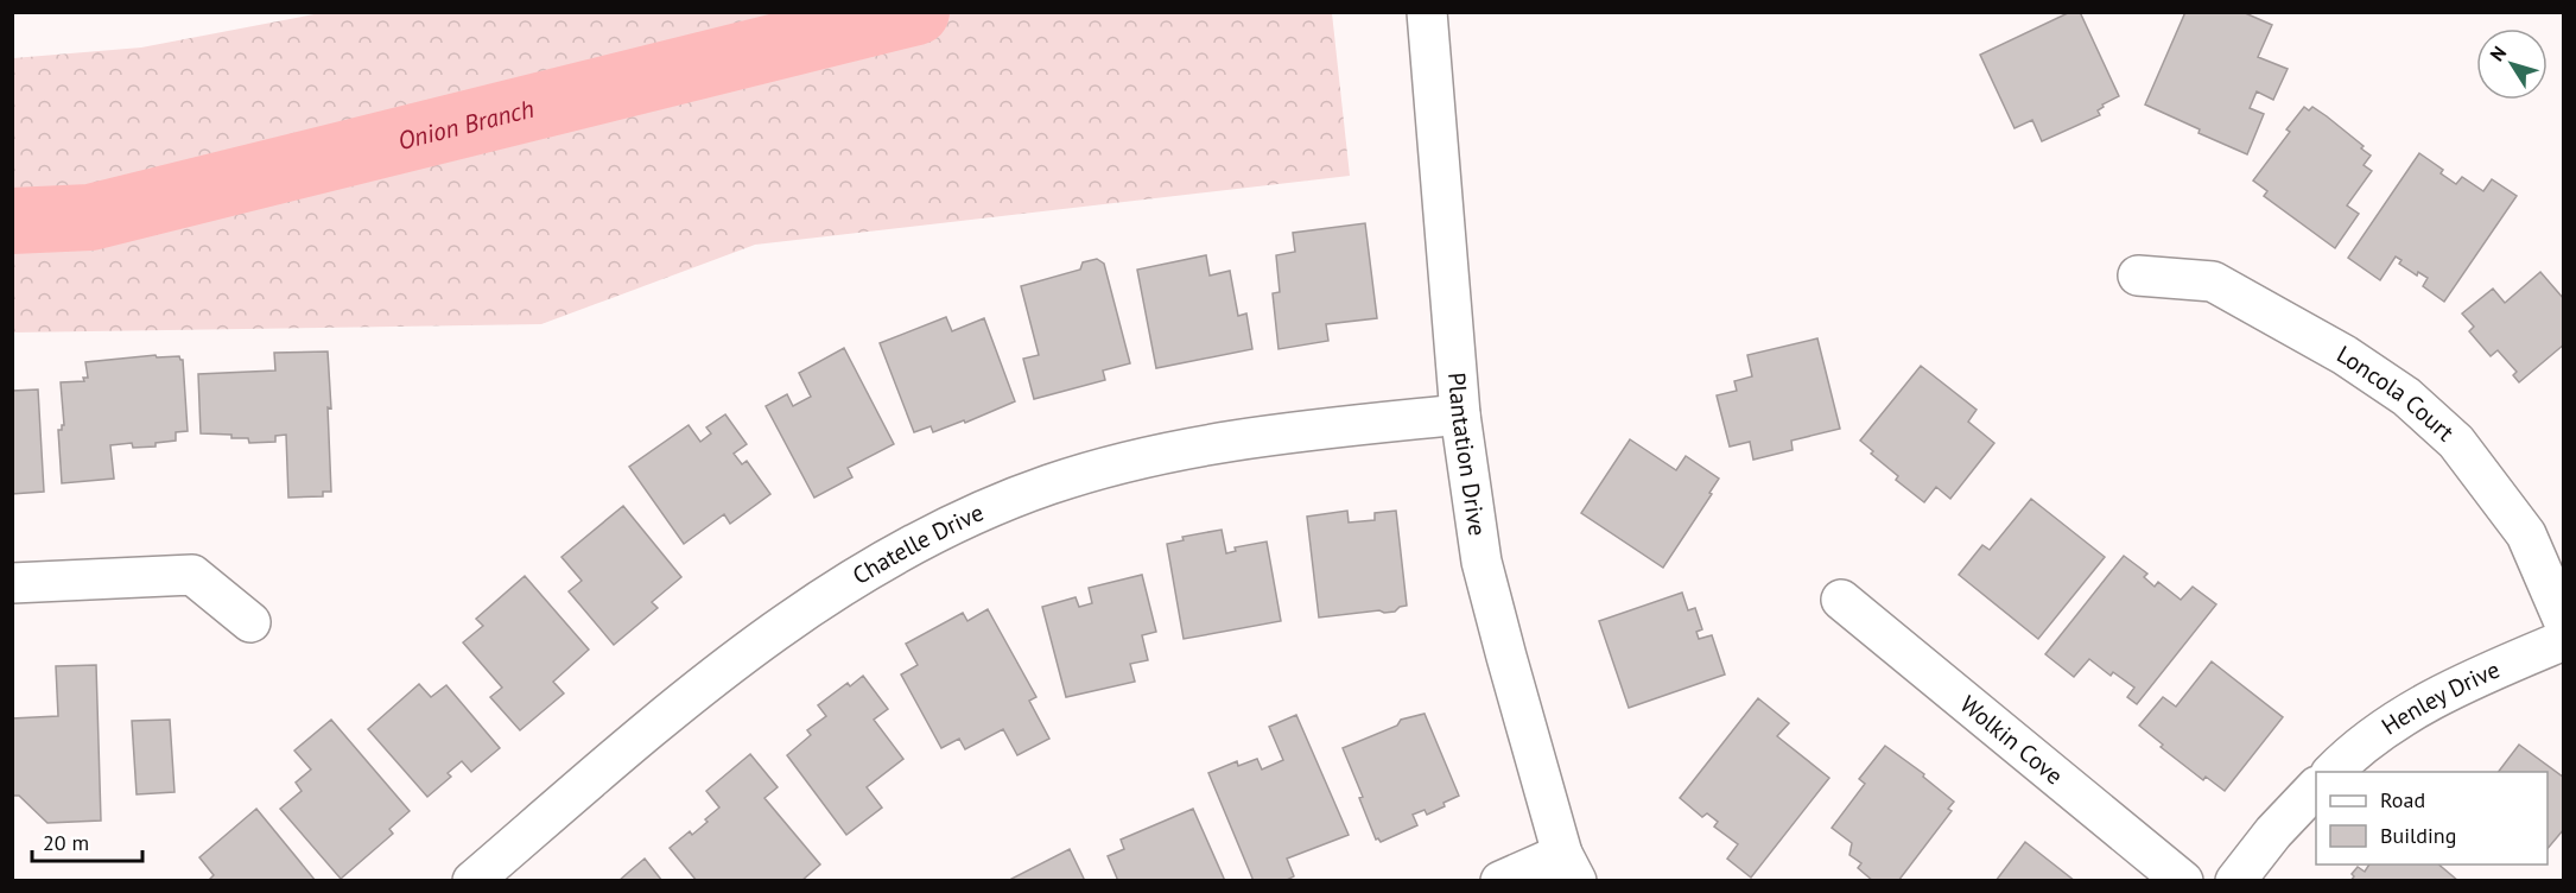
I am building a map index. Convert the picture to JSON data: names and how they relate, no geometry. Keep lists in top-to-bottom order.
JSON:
{
  "streets": {
    "street": [
      "Loncola Court",
      "Plantation Drive",
      "Chatelle Drive",
      "Henley Drive",
      "Wolkin Cove"
    ]
  },
  "crossings": [
    ["Plantation Drive", "Chatelle Drive"]
  ],
  "water": ["Onion Branch"],
  "legend": ["Road", "Building"],
  "scale_bar": "20 m",
  "north": "top left"
}
